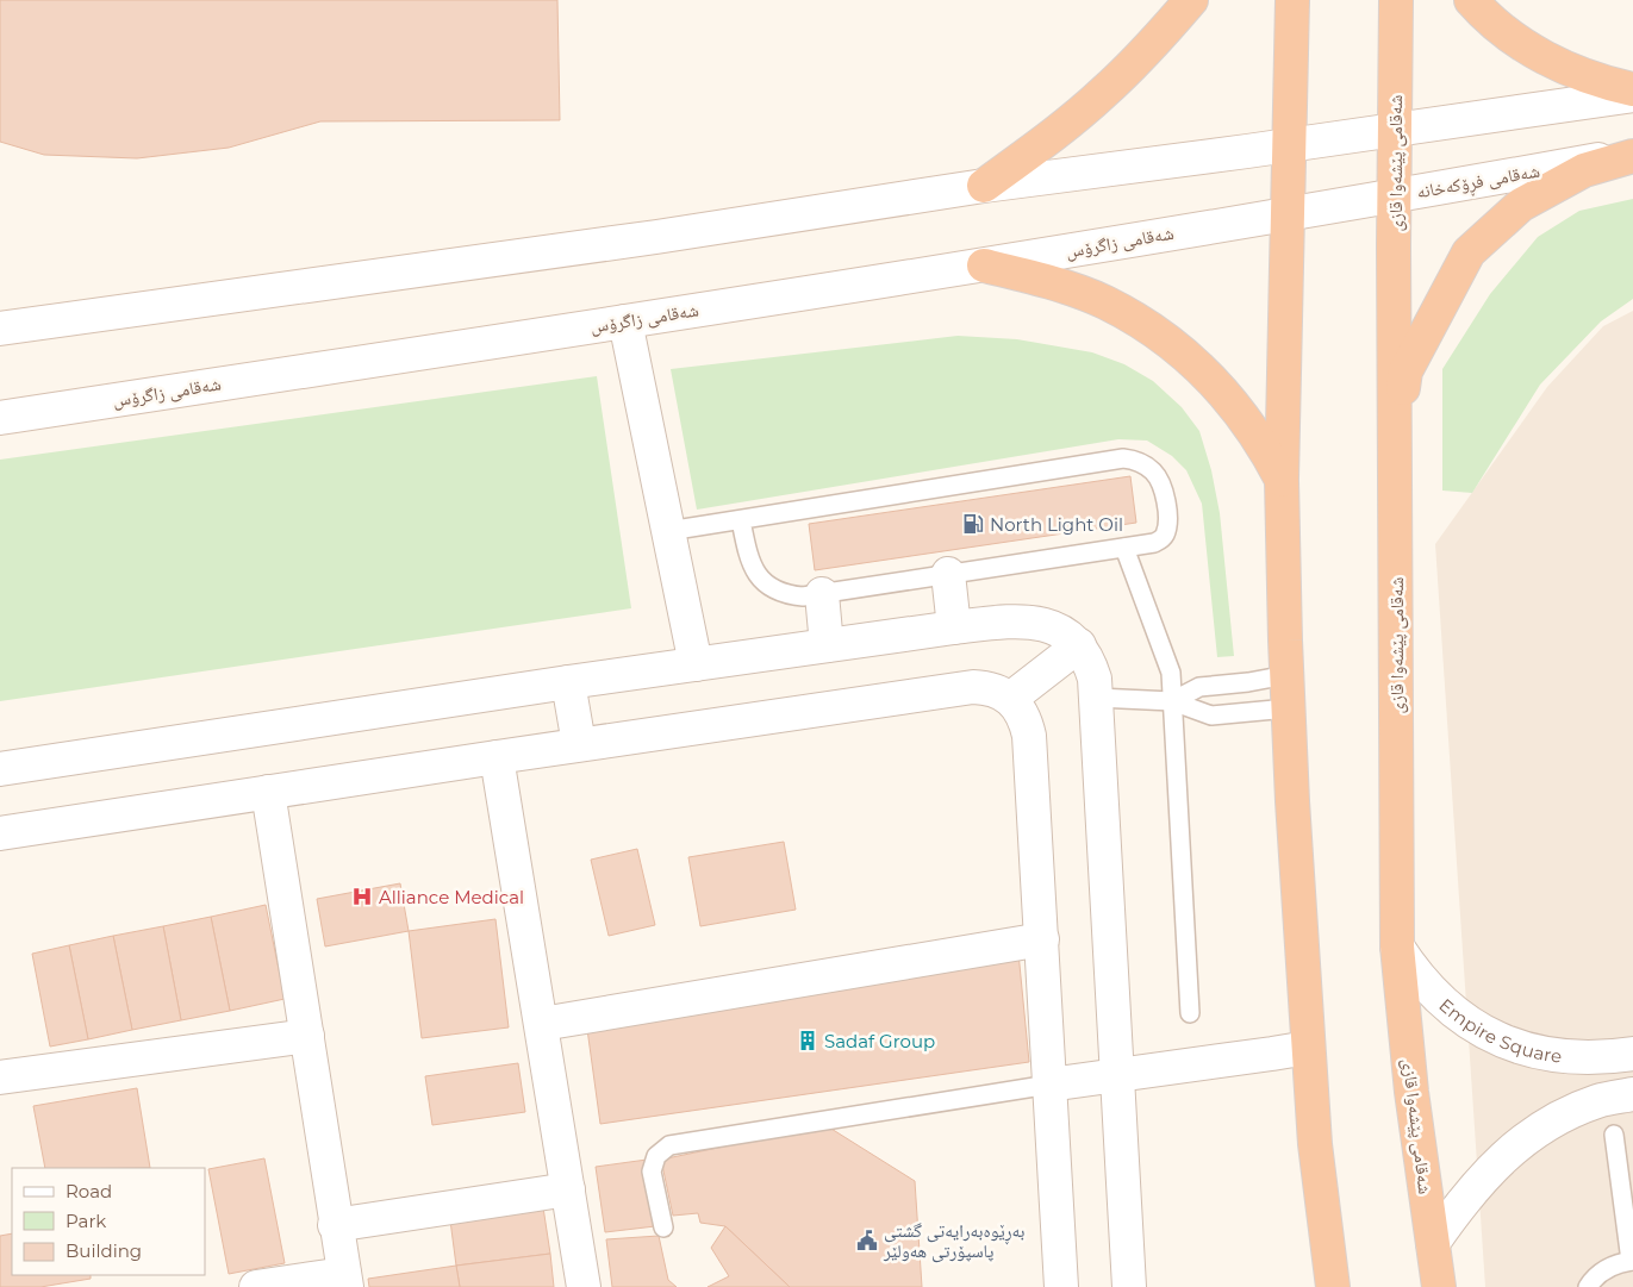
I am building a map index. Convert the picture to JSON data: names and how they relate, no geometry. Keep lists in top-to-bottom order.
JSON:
{
  "streets": {
    "highway": ["شەقامی پێشەوا قازی"],
    "street": ["شەقامی فڕۆکەخانە", "شەقامی زاگرۆس", "Empire Square"]
  },
  "crossings": [
    ["شەقامی پێشەوا قازی", "شەقامی فڕۆکەخانە"],
    ["شەقامی پێشەوا قازی", "Empire Square"],
    ["شەقامی فڕۆکەخانە", "شەقامی زاگرۆس"]
  ],
  "places": {
    "fuel station": ["North Light Oil"],
    "hospital": ["Alliance Medical"],
    "building": ["Sadaf Group"],
    "public building": ["بەڕێوەبەرایەتی گشتی پاسپۆرتی هەولێر"]
  },
  "legend": ["Road", "Park", "Building"]
}
